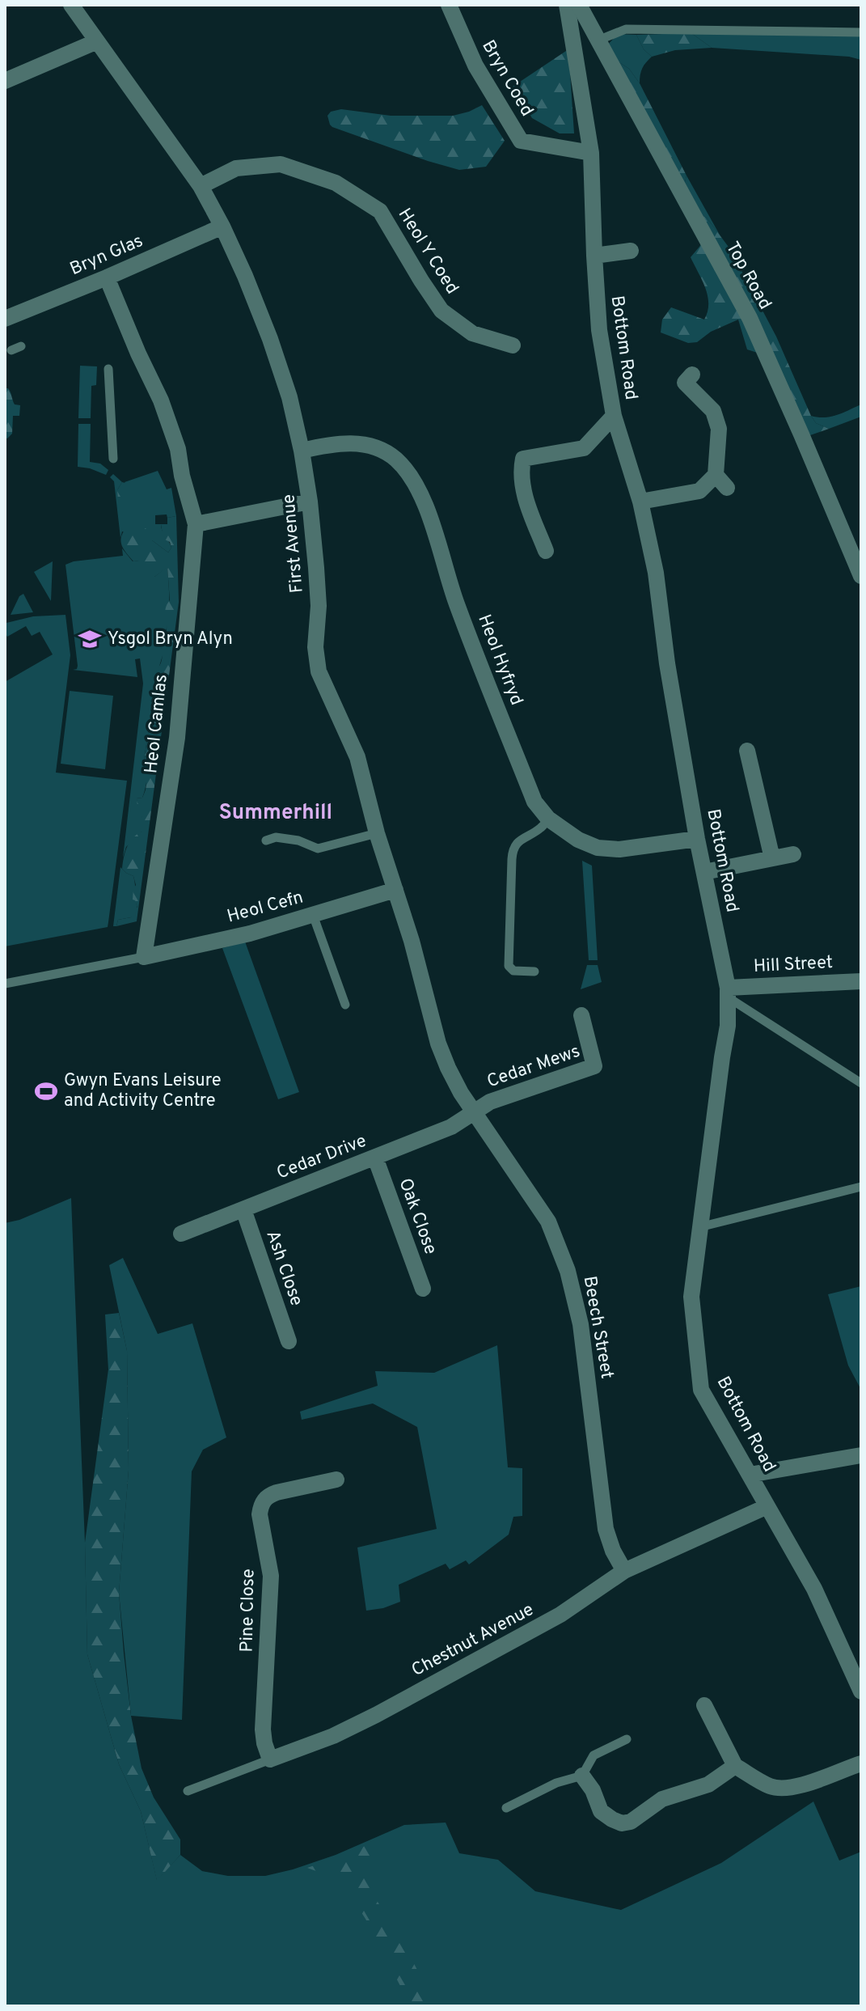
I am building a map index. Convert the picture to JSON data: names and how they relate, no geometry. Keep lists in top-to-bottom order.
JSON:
{
  "streets": {
    "street": [
      "Bryn Coed",
      "Heol Y Coed",
      "Bryn Glas",
      "Top Road",
      "Bottom Road",
      "First Avenue",
      "Heol Hyfryd",
      "Heol Camlas",
      "Heol Cefn",
      "Hill Street",
      "Cedar Mews",
      "Cedar Drive",
      "Oak Close",
      "Ash Close",
      "Beech Street",
      "Pine Close",
      "Chestnut Avenue"
    ]
  },
  "crossings": [
    ["Bryn Coed", "Bottom Road"],
    ["Heol Y Coed", "First Avenue"],
    ["Bryn Glas", "First Avenue"],
    ["Bryn Glas", "Heol Camlas"],
    ["Bottom Road", "Heol Hyfryd"],
    ["Bottom Road", "Hill Street"],
    ["Bottom Road", "Chestnut Avenue"],
    ["First Avenue", "Heol Hyfryd"],
    ["First Avenue", "Heol Cefn"],
    ["First Avenue", "Cedar Mews"],
    ["First Avenue", "Cedar Drive"],
    ["First Avenue", "Beech Street"],
    ["Heol Camlas", "Heol Cefn"],
    ["Cedar Mews", "Cedar Drive"],
    ["Cedar Mews", "Beech Street"],
    ["Cedar Drive", "Oak Close"],
    ["Cedar Drive", "Ash Close"],
    ["Cedar Drive", "Beech Street"],
    ["Beech Street", "Chestnut Avenue"],
    ["Pine Close", "Chestnut Avenue"]
  ],
  "districts": ["Summerhill"],
  "places": {
    "school or university": ["Ysgol Bryn Alyn"],
    "sports": ["Gwyn Evans Leisure and Activity Centre"]
  }
}
